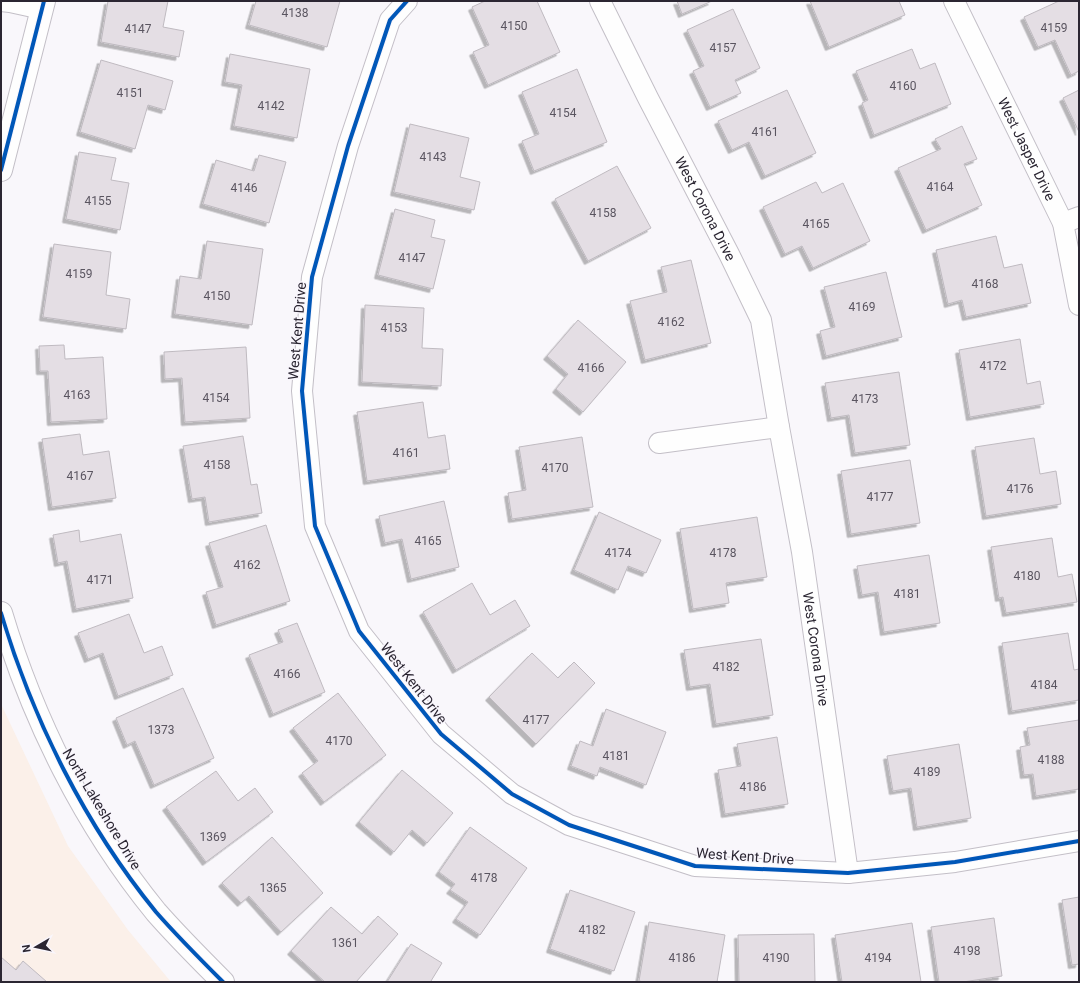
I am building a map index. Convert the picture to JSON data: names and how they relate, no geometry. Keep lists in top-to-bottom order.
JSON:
{
  "streets": {
    "street": [
      "West Jasper Drive",
      "West Corona Drive",
      "West Kent Drive",
      "North Lakeshore Drive"
    ]
  },
  "crossings": [
    ["West Corona Drive", "West Kent Drive"]
  ],
  "house_numbers": [
    "4138",
    "4150",
    "4159",
    "4147",
    "4157",
    "4160",
    "4151",
    "4142",
    "4154",
    "4161",
    "4143",
    "4164",
    "4146",
    "4155",
    "4158",
    "4165",
    "4147",
    "4159",
    "4168",
    "4150",
    "4169",
    "4162",
    "4153",
    "4172",
    "4166",
    "4163",
    "4154",
    "4173",
    "4161",
    "4158",
    "4170",
    "4167",
    "4176",
    "4177",
    "4165",
    "4174",
    "4178",
    "4162",
    "4180",
    "4171",
    "4181",
    "4182",
    "4166",
    "4184",
    "4177",
    "1373",
    "4170",
    "4181",
    "4188",
    "4189",
    "4186",
    "1369",
    "4178",
    "1365",
    "4182",
    "1361",
    "4198",
    "4186",
    "4190",
    "4194"
  ],
  "north": "left"
}
